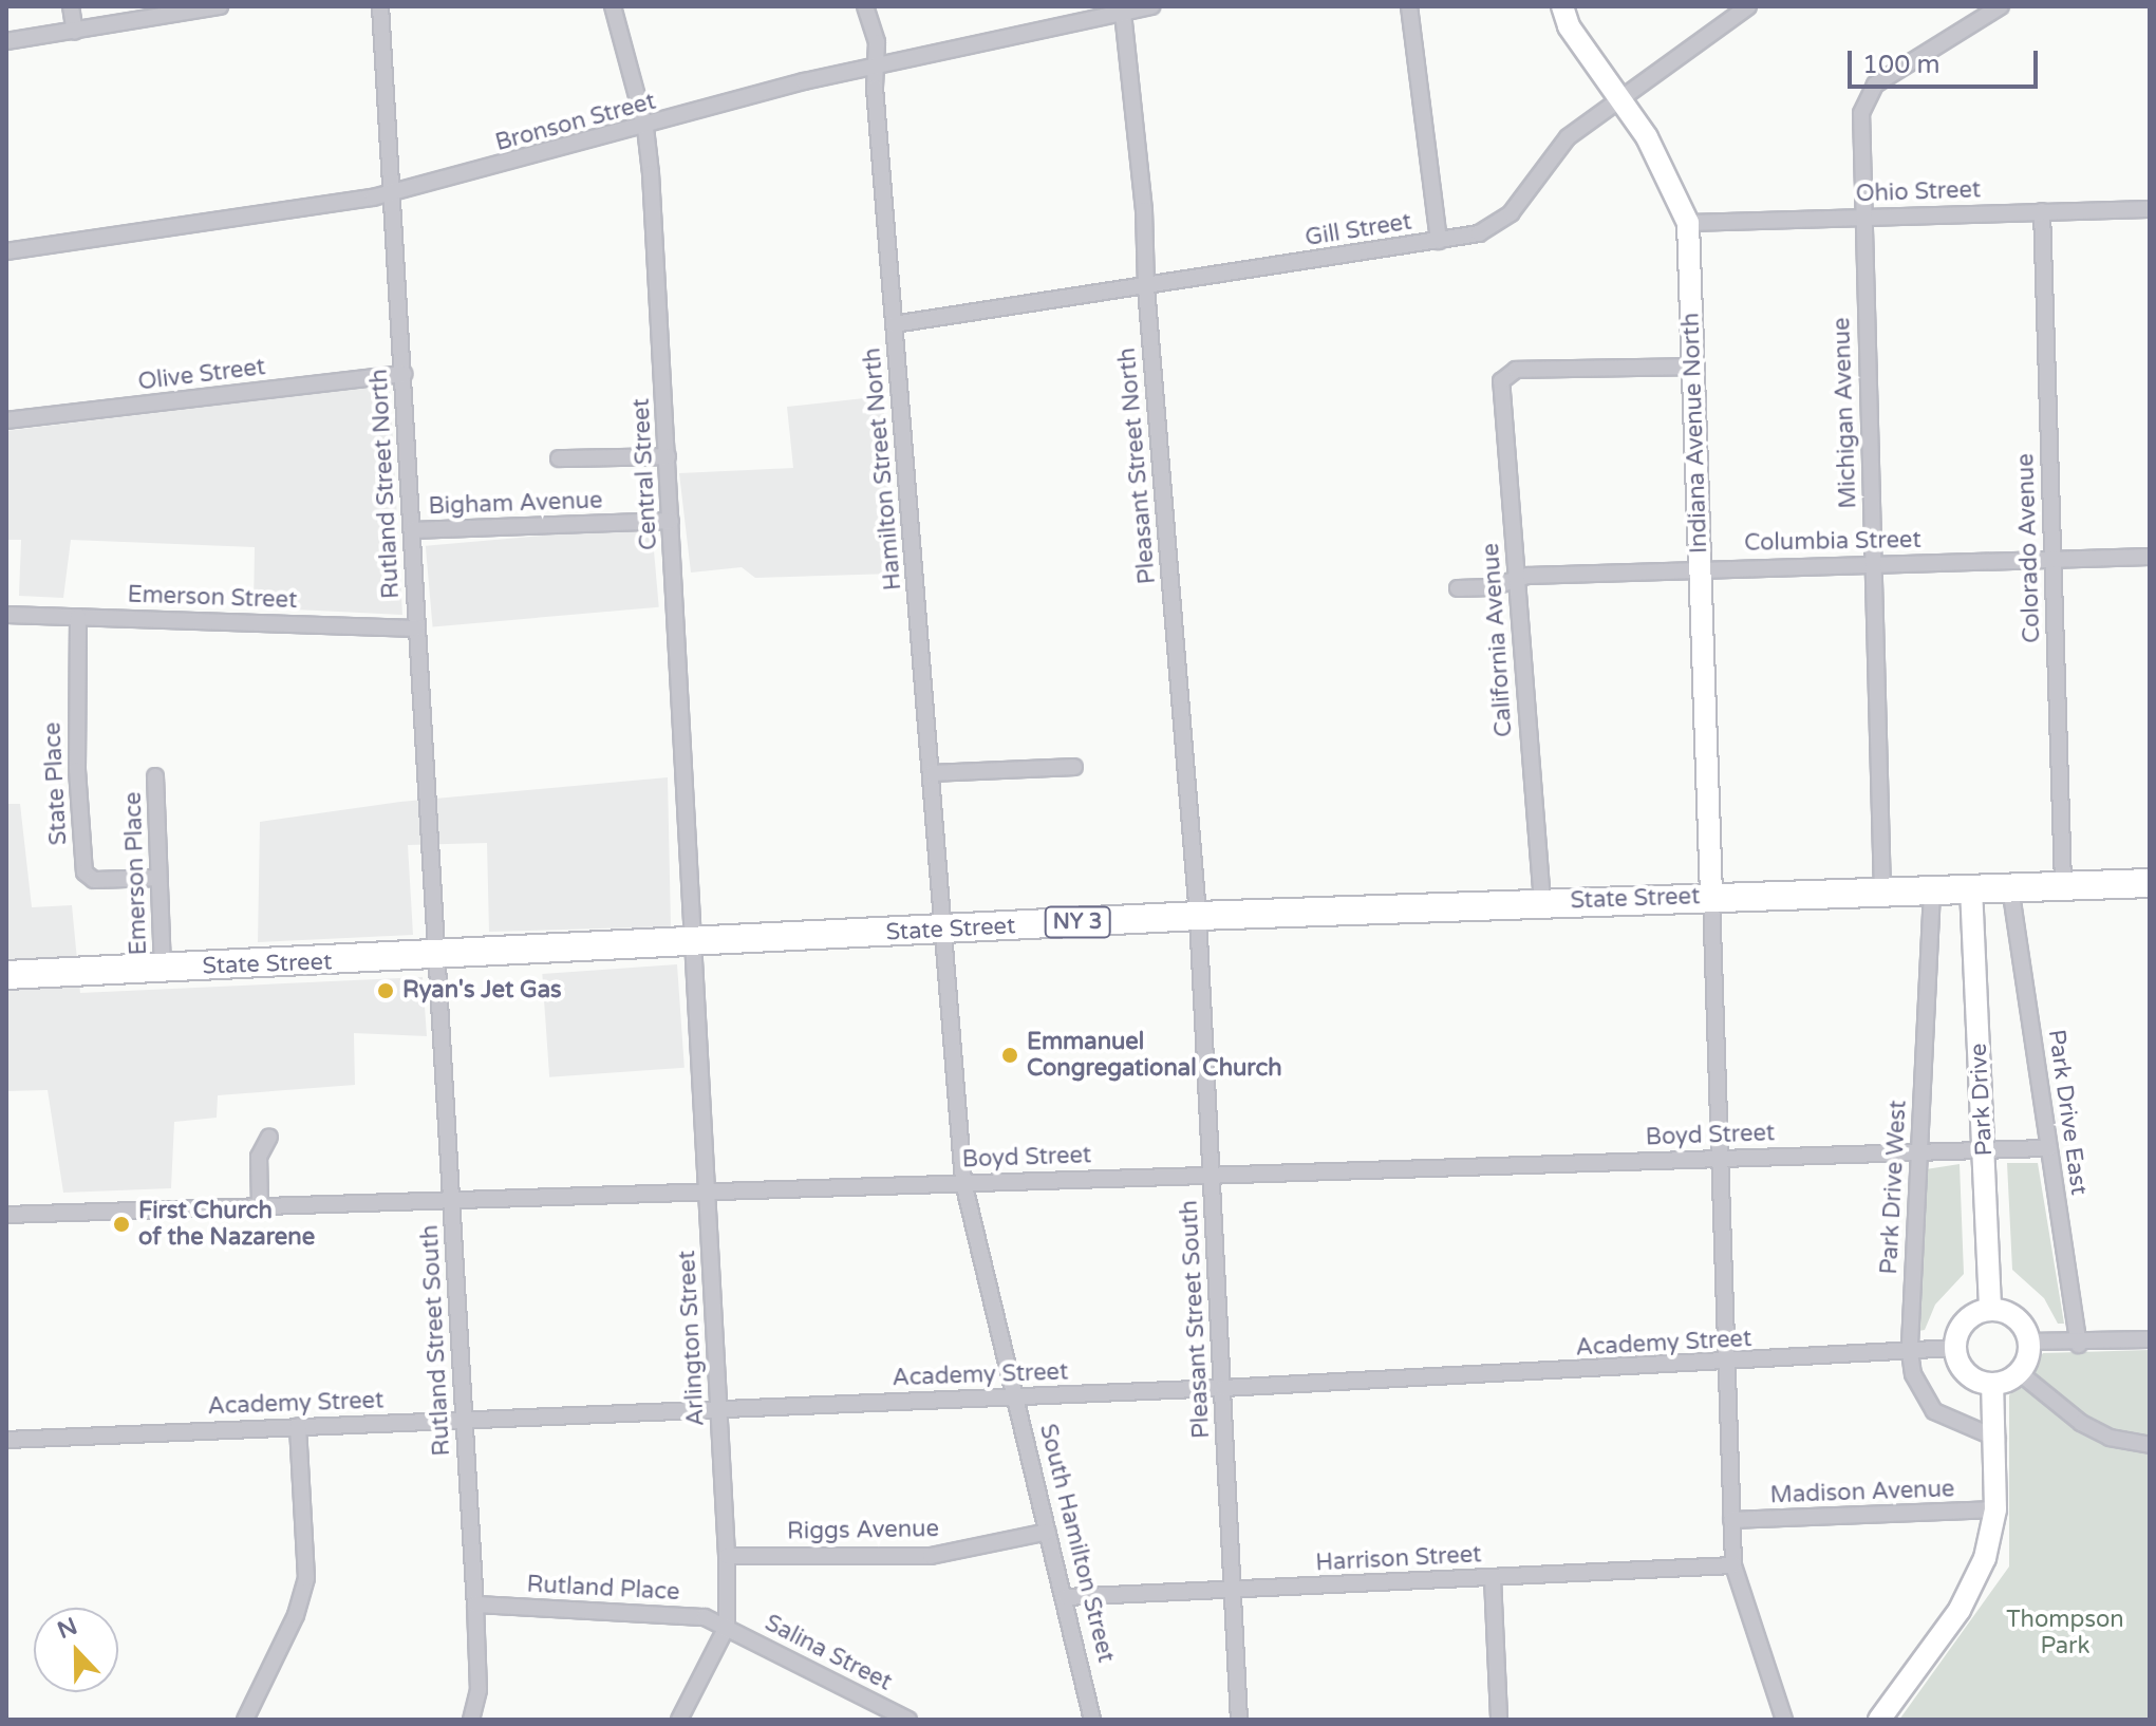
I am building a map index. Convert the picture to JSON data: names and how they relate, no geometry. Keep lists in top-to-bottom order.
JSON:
{
  "streets": {
    "highway": ["State Street", "NY 3"],
    "street": [
      "Bronson Street",
      "Ohio Street",
      "Gill Street",
      "Olive Street",
      "Michigan Avenue",
      "Indiana Avenue North",
      "Pleasant Street North",
      "Hamilton Street North",
      "Central Street",
      "Rutland Street North",
      "Bigham Avenue",
      "Columbia Street",
      "Colorado Avenue",
      "Emerson Street",
      "California Avenue",
      "State Place",
      "Emerson Place",
      "Park Drive",
      "Park Drive East",
      "Boyd Street",
      "Park Drive West",
      "Pleasant Street South",
      "Arlington Street",
      "Rutland Street South",
      "Academy Street",
      "Madison Avenue",
      "Riggs Avenue",
      "South Hamilton Street",
      "Harrison Street",
      "Rutland Place",
      "Salina Street"
    ]
  },
  "crossings": [
    ["Bronson Street", "Pleasant Street North"],
    ["Bronson Street", "Hamilton Street North"],
    ["Bronson Street", "Central Street"],
    ["Bronson Street", "Rutland Street North"],
    ["Ohio Street", "Michigan Avenue"],
    ["Ohio Street", "Indiana Avenue North"],
    ["Ohio Street", "Colorado Avenue"],
    ["Gill Street", "Indiana Avenue North"],
    ["Gill Street", "Pleasant Street North"],
    ["Gill Street", "Hamilton Street North"],
    ["Olive Street", "Rutland Street North"],
    ["Michigan Avenue", "Columbia Street"],
    ["Michigan Avenue", "State Street"],
    ["Indiana Avenue North", "Columbia Street"],
    ["Indiana Avenue North", "California Avenue"],
    ["Indiana Avenue North", "State Street"],
    ["Pleasant Street North", "State Street"],
    ["Pleasant Street North", "Pleasant Street South"],
    ["Hamilton Street North", "State Street"],
    ["Hamilton Street North", "South Hamilton Street"],
    ["Central Street", "Bigham Avenue"],
    ["Central Street", "State Street"],
    ["Central Street", "Arlington Street"],
    ["Rutland Street North", "Bigham Avenue"],
    ["Rutland Street North", "Emerson Street"],
    ["Rutland Street North", "State Street"],
    ["Rutland Street North", "Rutland Street South"],
    ["Columbia Street", "Colorado Avenue"],
    ["Columbia Street", "California Avenue"],
    ["Colorado Avenue", "State Street"],
    ["Emerson Street", "State Place"],
    ["California Avenue", "State Street"],
    ["State Place", "Emerson Place"],
    ["Emerson Place", "State Street"],
    ["State Street", "Park Drive"],
    ["State Street", "Park Drive East"],
    ["State Street", "Park Drive West"],
    ["State Street", "Pleasant Street South"],
    ["State Street", "Arlington Street"],
    ["State Street", "Rutland Street South"],
    ["State Street", "South Hamilton Street"],
    ["Park Drive", "Boyd Street"],
    ["Park Drive", "Academy Street"],
    ["Park Drive East", "Boyd Street"],
    ["Boyd Street", "Park Drive West"],
    ["Boyd Street", "Pleasant Street South"],
    ["Boyd Street", "Arlington Street"],
    ["Boyd Street", "Rutland Street South"],
    ["Boyd Street", "South Hamilton Street"],
    ["Park Drive West", "Academy Street"],
    ["Pleasant Street South", "Academy Street"],
    ["Pleasant Street South", "Harrison Street"],
    ["Arlington Street", "Academy Street"],
    ["Arlington Street", "Riggs Avenue"],
    ["Arlington Street", "Rutland Place"],
    ["Arlington Street", "Salina Street"],
    ["Rutland Street South", "Academy Street"],
    ["Rutland Street South", "Rutland Place"],
    ["Academy Street", "South Hamilton Street"],
    ["Riggs Avenue", "South Hamilton Street"],
    ["South Hamilton Street", "Harrison Street"],
    ["Rutland Place", "Salina Street"]
  ],
  "parks": ["Thompson Park"],
  "places": ["Ryan's Jet Gas", "Emmanuel Congregational Church", "First Church of the Nazarene"],
  "scale_bar": "100 m",
  "north": "top"
}
